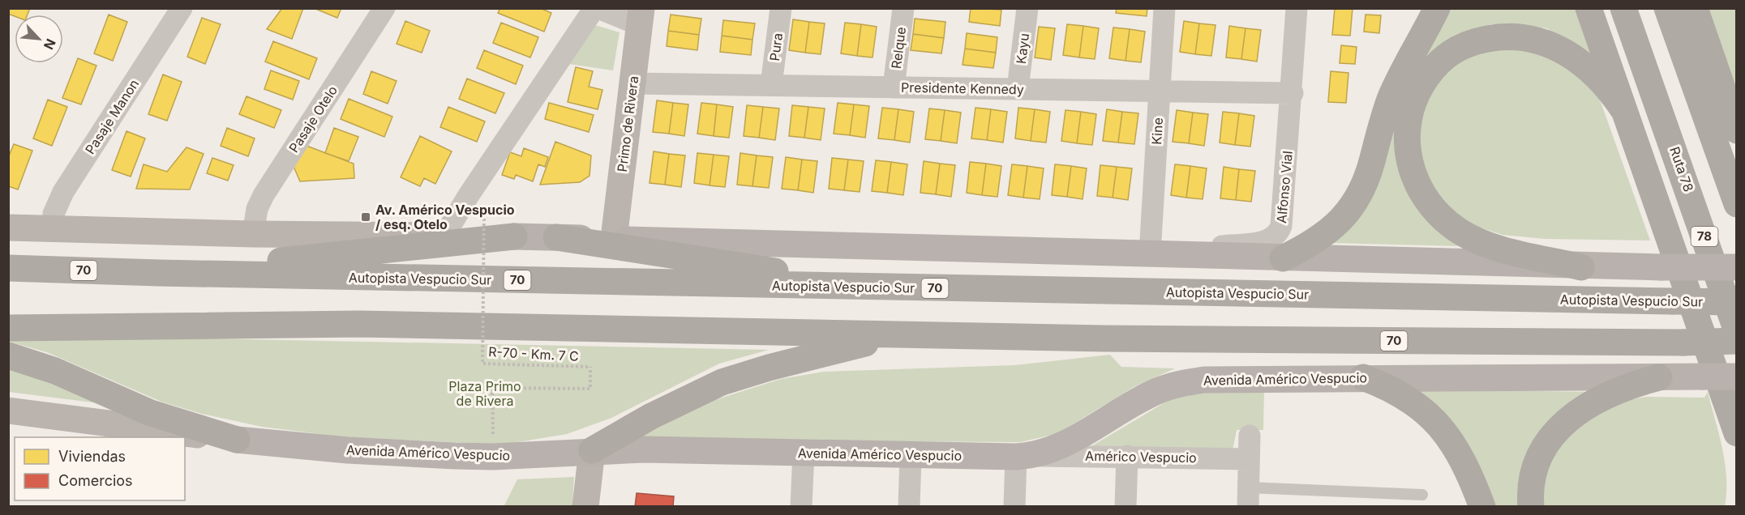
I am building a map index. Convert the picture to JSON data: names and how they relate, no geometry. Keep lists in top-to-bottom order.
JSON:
{
  "streets": {
    "highway": [
      "Ruta 78",
      "78",
      "70",
      "Autopista Vespucio Sur"
    ],
    "main road": ["Primo de Rivera", "Avenida Américo Vespucio"],
    "street": [
      "Pura",
      "Relque",
      "Kayu",
      "Presidente Kennedy",
      "Pasaje Manon",
      "Pasaje Otelo",
      "Kine",
      "Alfonso Vial",
      "Américo Vespucio"
    ],
    "path": ["R-70 - Km. 7 C"]
  },
  "crossings": [
    ["Pura", "Presidente Kennedy"],
    ["Relque", "Presidente Kennedy"],
    ["Kayu", "Presidente Kennedy"],
    ["Presidente Kennedy", "Primo de Rivera"],
    ["Presidente Kennedy", "Kine"],
    ["Presidente Kennedy", "Alfonso Vial"],
    ["Kine", "Alfonso Vial"],
    ["R-70 - Km. 7 C", "Avenida Américo Vespucio"],
    ["Avenida Américo Vespucio", "Américo Vespucio"]
  ],
  "parks": ["Plaza Primo de Rivera"],
  "places": {
    "transit": ["Av. Américo Vespucio / esq. Otelo"]
  },
  "legend": ["Viviendas", "Comercios"],
  "north": "bottom right"
}
